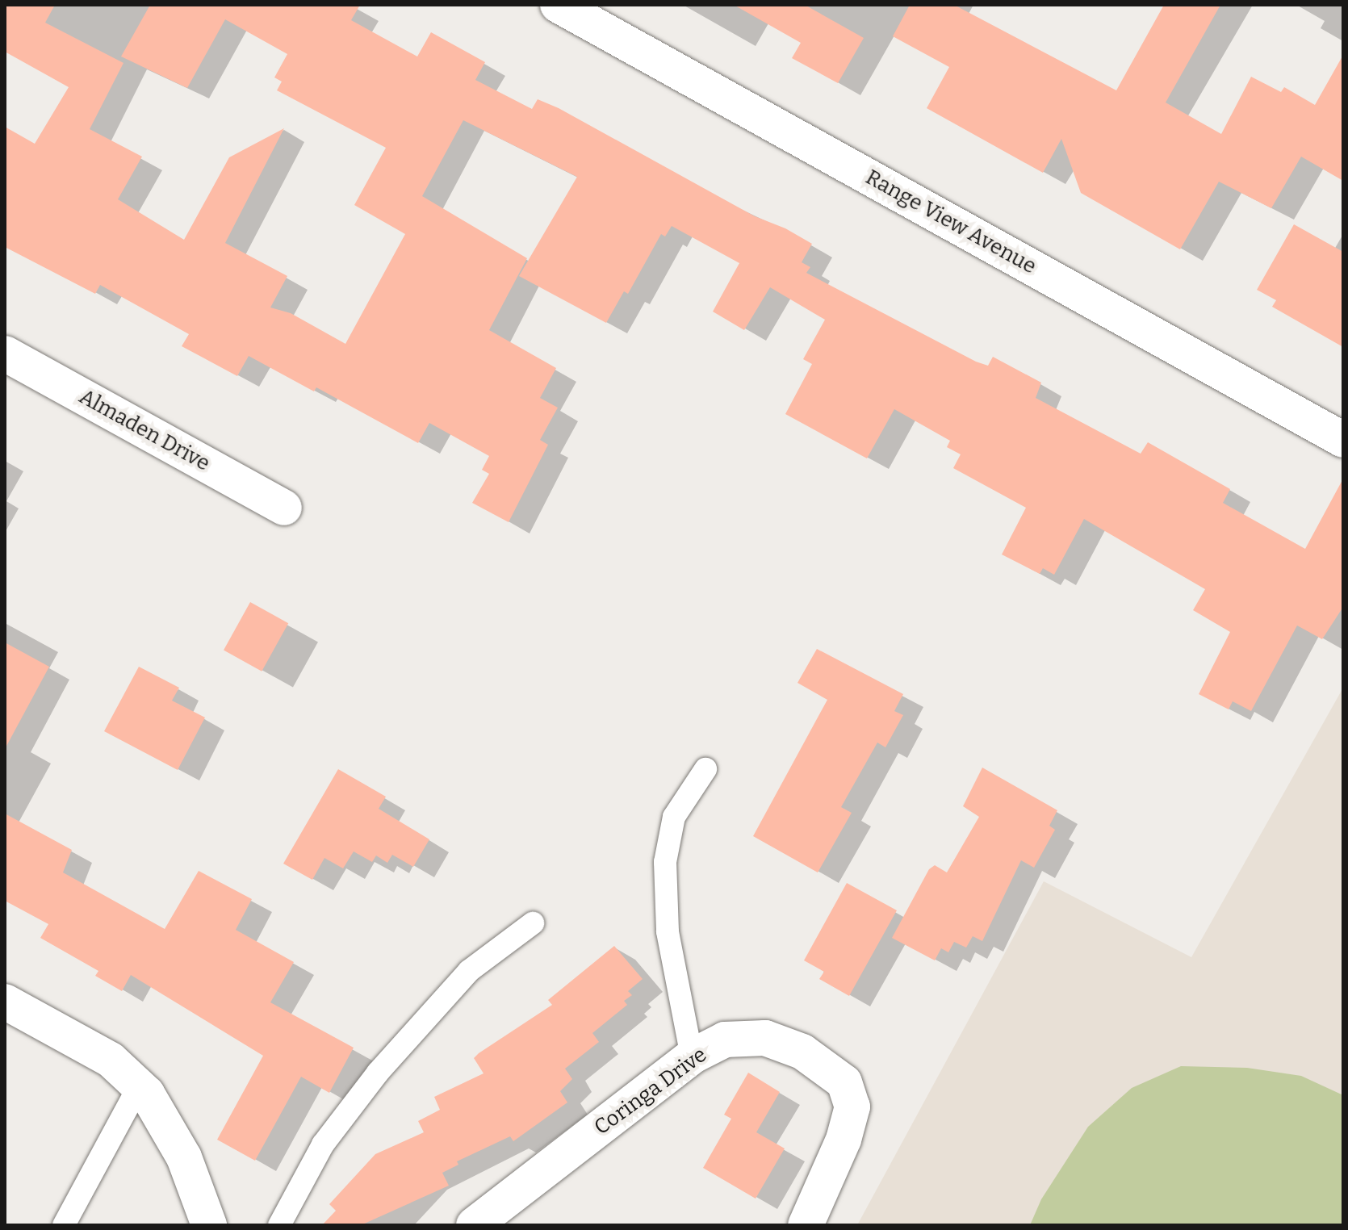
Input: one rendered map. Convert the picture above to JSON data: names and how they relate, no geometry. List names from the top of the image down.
{
  "streets": {
    "street": ["Range View Avenue", "Almaden Drive", "Coringa Drive"]
  }
}
